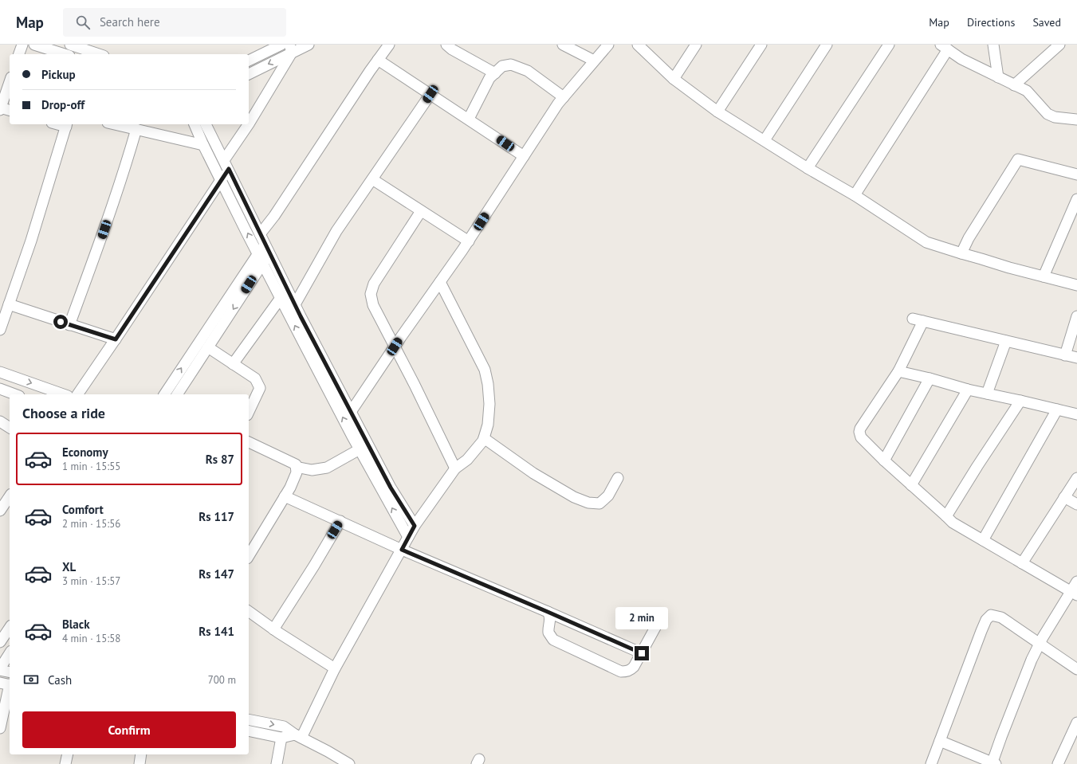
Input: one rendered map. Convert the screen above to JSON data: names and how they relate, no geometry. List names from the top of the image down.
{
  "page": {
    "header": "Map",
    "search": "Search here",
    "nav": ["Map", "Directions", "Saved"],
    "banner": ["Pickup", "Drop-off"],
    "heading": "Choose a ride",
    "list": [
      {
        "name": "Economy",
        "note": "1 min · 15:55",
        "value": "Rs 87"
      },
      {
        "name": "Comfort",
        "note": "2 min · 15:56",
        "value": "Rs 117"
      },
      {
        "name": "XL",
        "note": "3 min · 15:57",
        "value": "Rs 147"
      },
      {
        "name": "Black",
        "note": "4 min · 15:58",
        "value": "Rs 141"
      }
    ],
    "bubble": "2 min",
    "pay": ["Cash", "700 m"],
    "buttons": "Confirm"
  }
}
